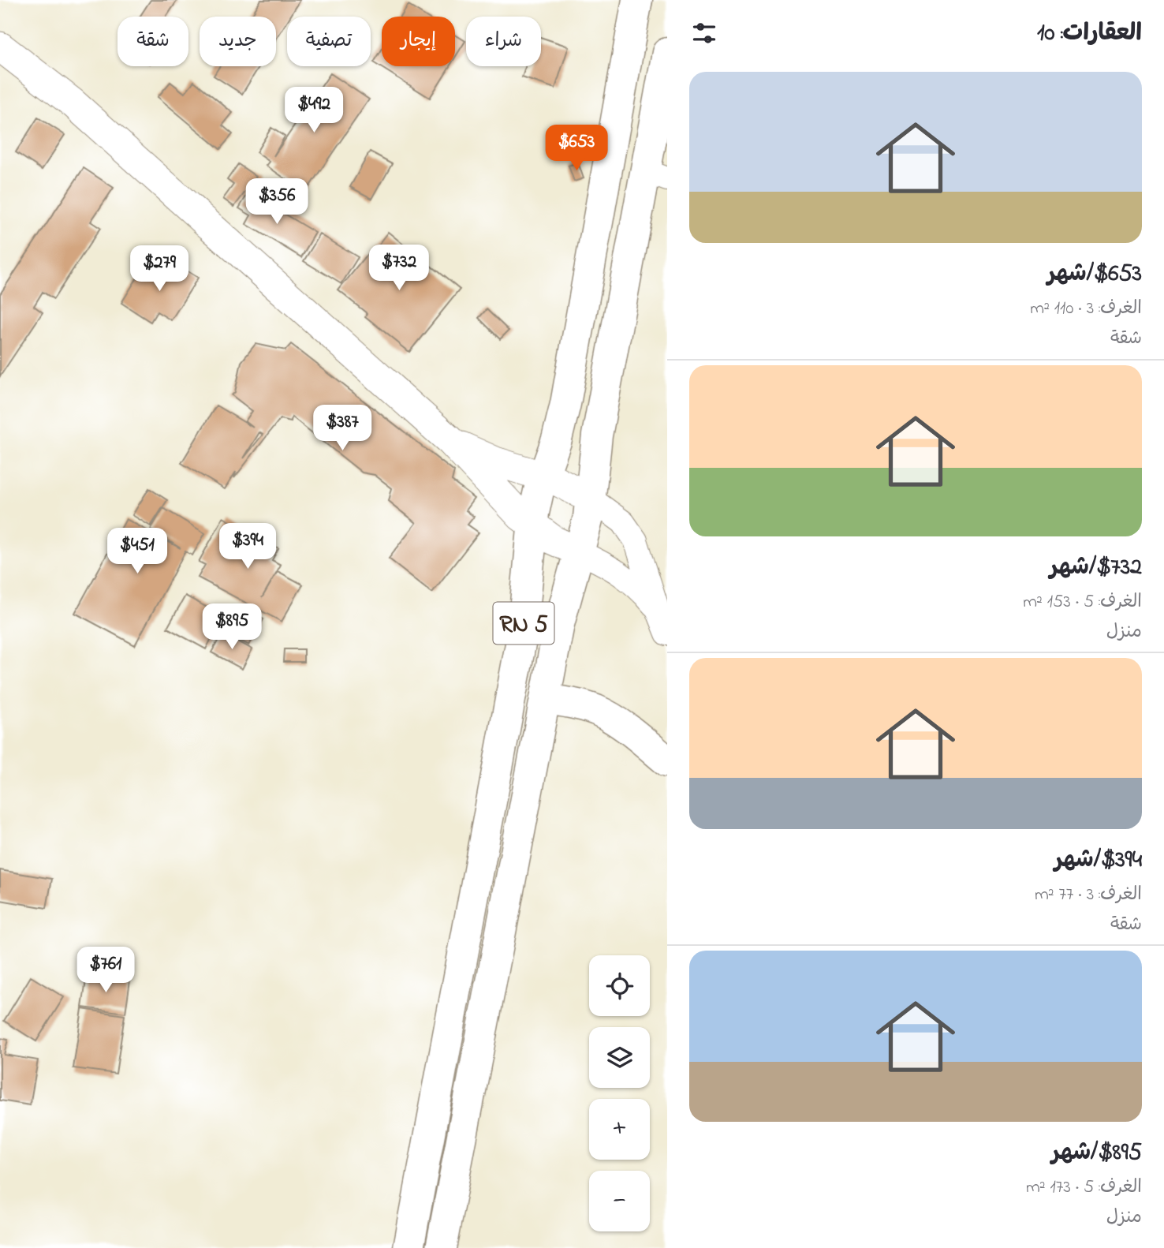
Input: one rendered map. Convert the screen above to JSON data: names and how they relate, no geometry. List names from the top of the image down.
{
  "streets": {
    "highway": ["RN 5"]
  },
  "page": {
    "heading": "العقارات: 10",
    "chip": [
      "شراء",
      "إيجار",
      "تصفية",
      "جديد",
      "شقة"
    ],
    "list": [
      {
        "name": "$653/شهر",
        "note": "الغرف: 3 · 110 m² · شقة"
      },
      {
        "name": "$732/شهر",
        "note": "الغرف: 5 · 153 m² · منزل"
      },
      {
        "name": "$394/شهر",
        "note": "الغرف: 3 · 77 m² · شقة"
      },
      {
        "name": "$895/شهر",
        "note": "الغرف: 5 · 173 m² · منزل"
      }
    ],
    "price": [
      "$492",
      "$653",
      "$356",
      "$732",
      "$279",
      "$387",
      "$394",
      "$451",
      "$895",
      "$761"
    ],
    "map_buttons": ["+", "−"]
  }
}
